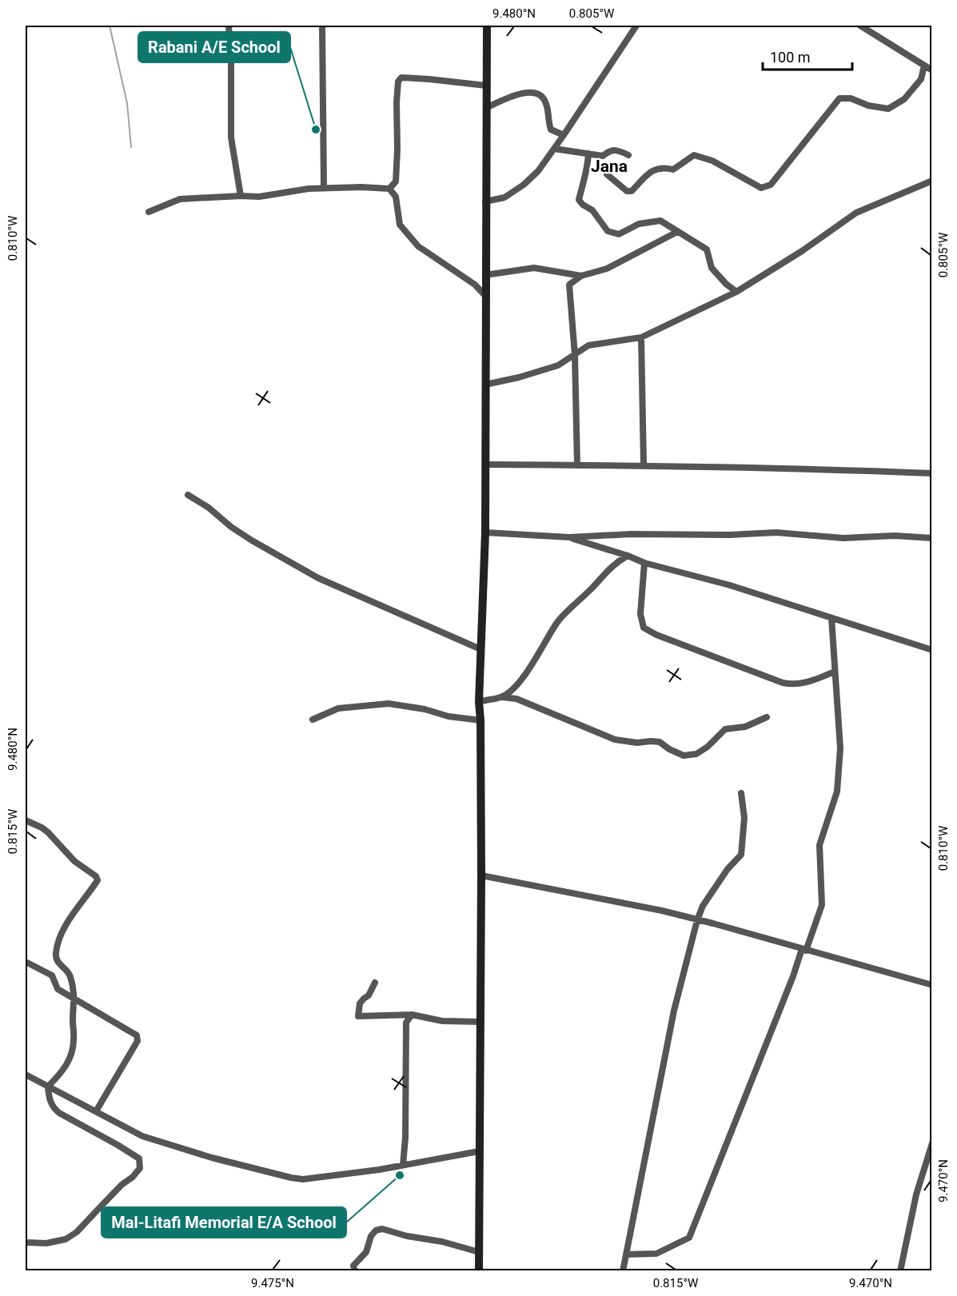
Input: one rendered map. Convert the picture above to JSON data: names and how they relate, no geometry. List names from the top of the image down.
{
  "districts": ["Jana"],
  "places": ["Rabani A/E School", "Mal-Litafi Memorial E/A School"],
  "scale_bar": "100 m",
  "coordinates": [
    "9.480°N",
    "0.805°W",
    "0.810°W",
    "0.815°W",
    "9.470°N",
    "9.475°N"
  ]
}
